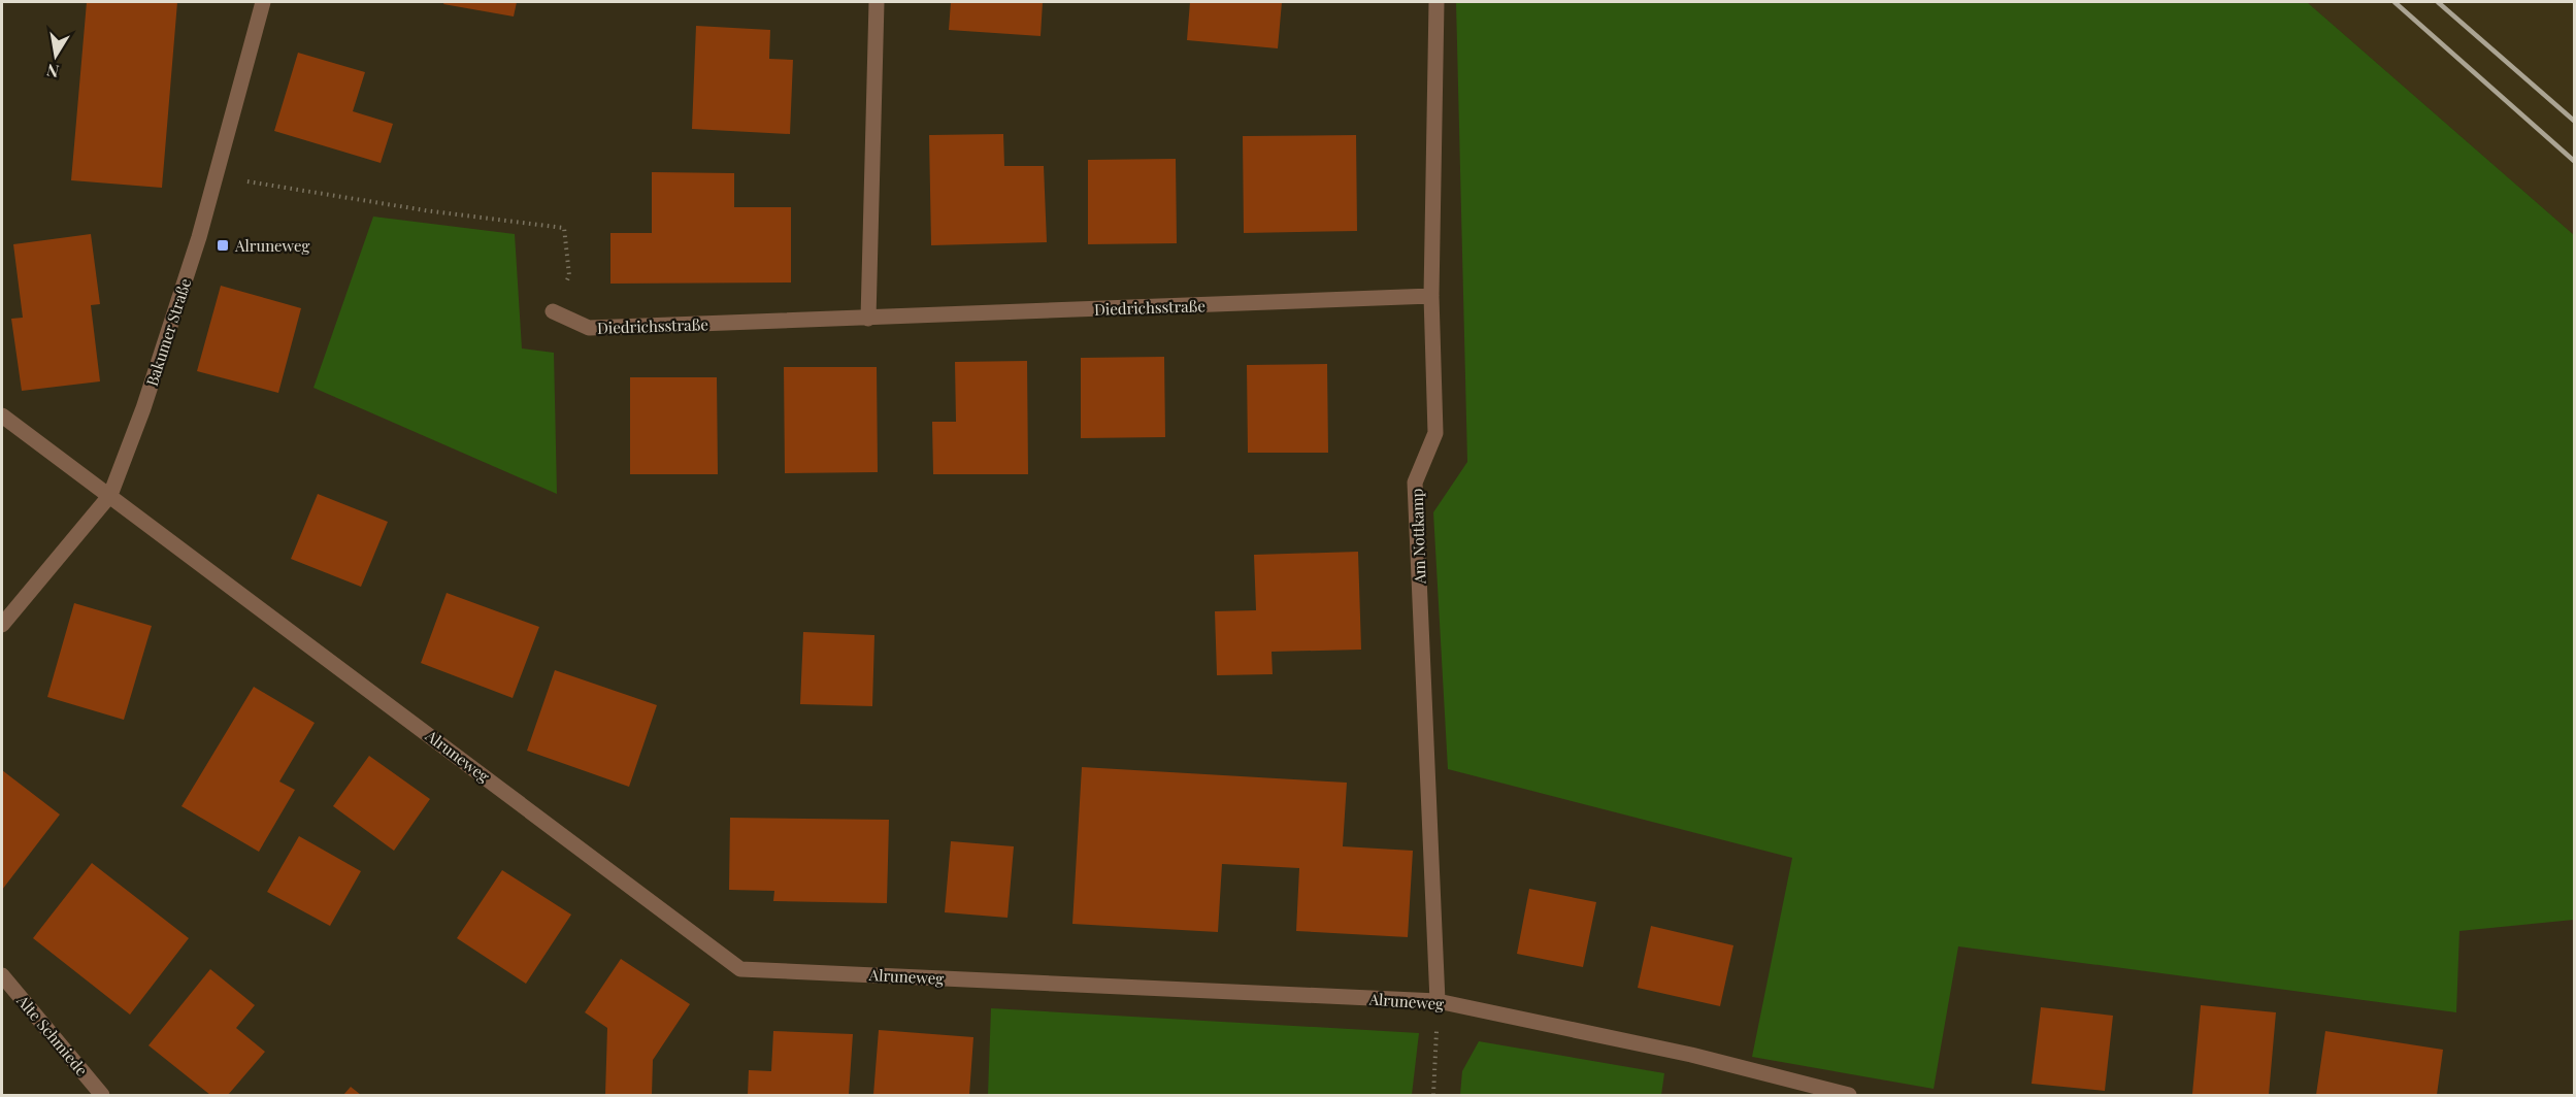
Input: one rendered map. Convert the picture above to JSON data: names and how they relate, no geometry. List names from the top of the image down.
{
  "streets": {
    "street": [
      "Diedrichsstraße",
      "Bakumer Straße",
      "Am Nottkamp",
      "Alruneweg",
      "Alte Schmiede"
    ]
  },
  "crossings": [
    ["Diedrichsstraße", "Am Nottkamp"],
    ["Bakumer Straße", "Alruneweg"],
    ["Am Nottkamp", "Alruneweg"]
  ],
  "places": {
    "transit": ["Alruneweg"]
  },
  "north": "bottom"
}
